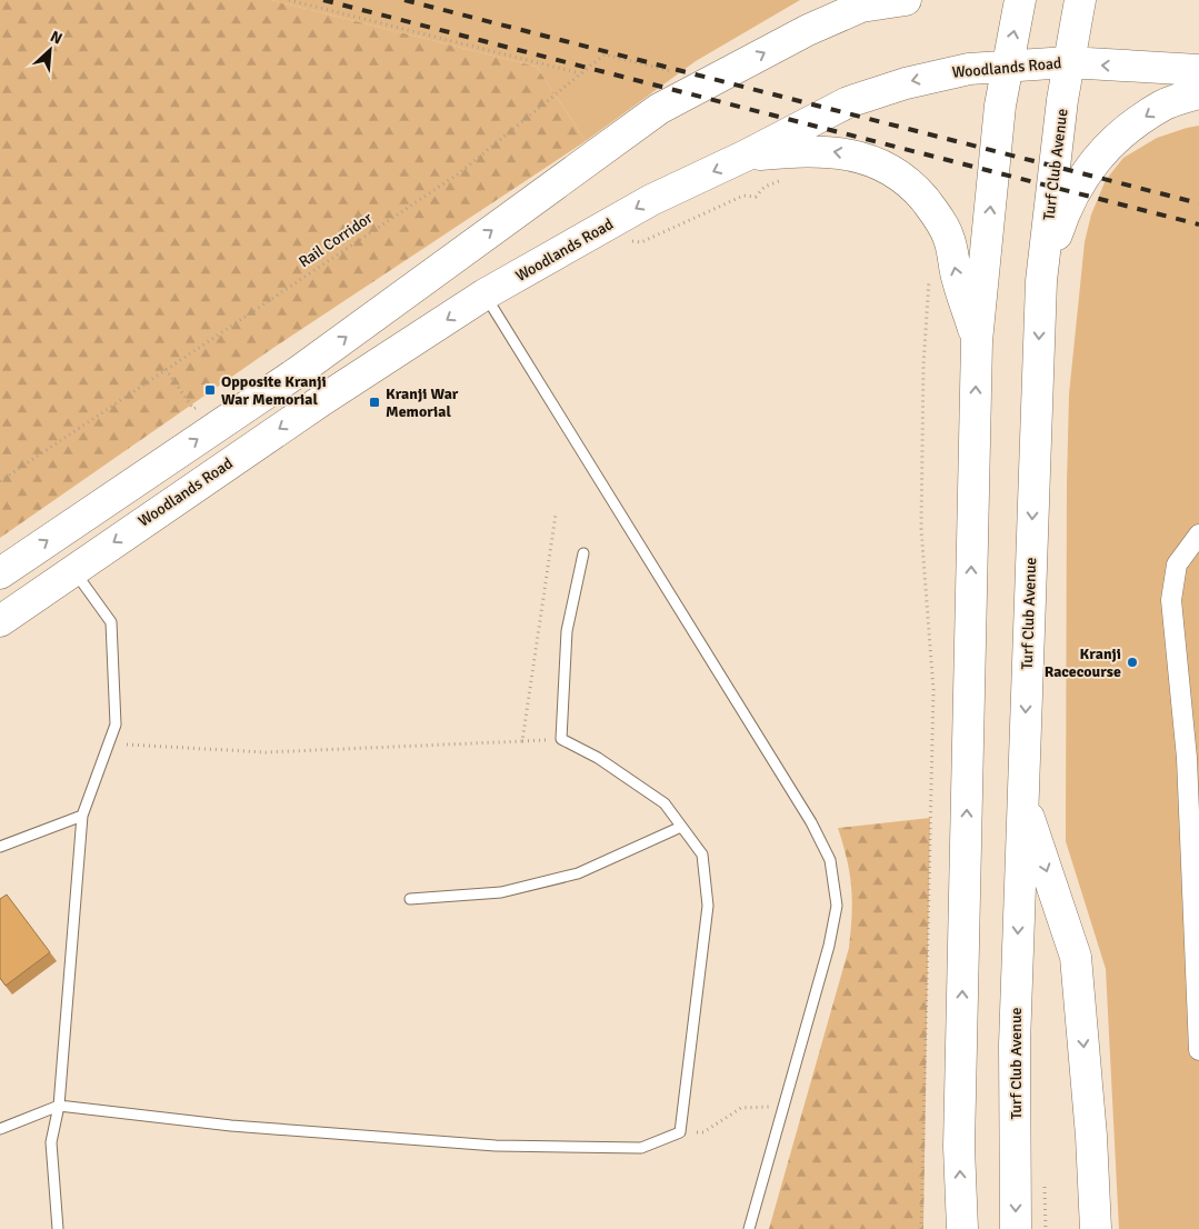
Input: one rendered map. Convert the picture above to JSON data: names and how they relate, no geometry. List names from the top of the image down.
{
  "streets": {
    "main road": ["Woodlands Road", "Turf Club Avenue"],
    "path": ["Rail Corridor"]
  },
  "crossings": [
    ["Woodlands Road", "Turf Club Avenue"]
  ],
  "places": {
    "transit": ["Opposite Kranji War Memorial", "Kranji War Memorial"],
    "other": ["Kranji Racecourse"]
  },
  "north": "top right"
}
